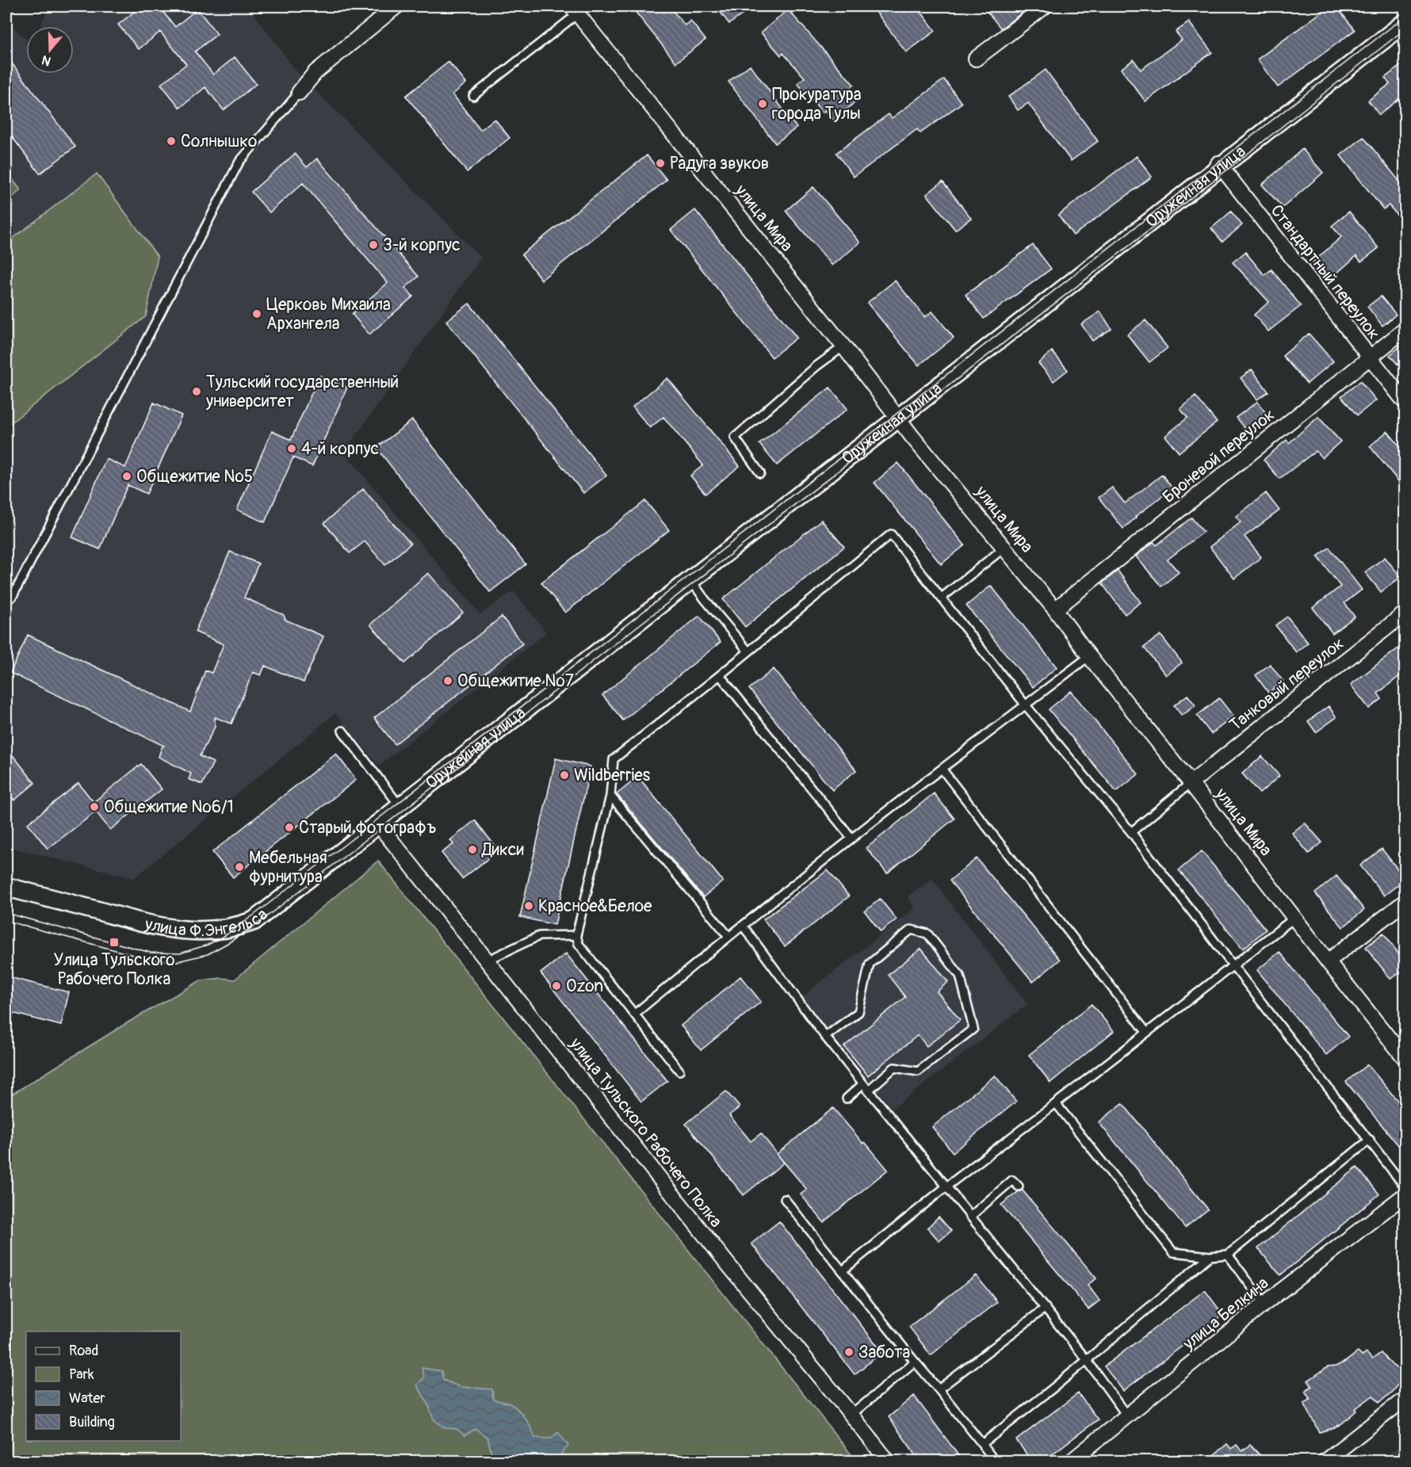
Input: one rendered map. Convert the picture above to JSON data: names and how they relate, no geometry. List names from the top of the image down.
{
  "streets": {
    "street": [
      "Оружейная улица",
      "улица Мира",
      "Стандартный переулок",
      "Броневой переулок",
      "Танковый переулок",
      "улица Ф.Энгельса",
      "улица Тульского Рабочего Полка",
      "улица Белкина"
    ]
  },
  "crossings": [
    ["Оружейная улица", "улица Мира"],
    ["Оружейная улица", "Стандартный переулок"],
    ["Оружейная улица", "улица Ф.Энгельса"],
    ["Оружейная улица", "улица Тульского Рабочего Полка"],
    ["улица Мира", "Броневой переулок"],
    ["улица Мира", "Танковый переулок"],
    ["Стандартный переулок", "Броневой переулок"],
    ["улица Ф.Энгельса", "улица Тульского Рабочего Полка"]
  ],
  "places": {
    "other": [
      "Прокуратура города Тулы",
      "Солнышко",
      "Радуга звуков",
      "3-й корпус",
      "Церковь Михаила Архангела",
      "Тульский государственный университет",
      "4-й корпус",
      "Общежитие №5",
      "Общежитие №7",
      "Wildberries",
      "Общежитие №6/1",
      "Старый фотографъ",
      "Дикси",
      "Мебельная фурнитура",
      "Красное&Белое",
      "Ozon",
      "Забота"
    ],
    "transit": ["Улица Тульского Рабочего Полка"]
  },
  "legend": [
    "Road",
    "Park",
    "Water",
    "Building"
  ],
  "north": "bottom"
}
